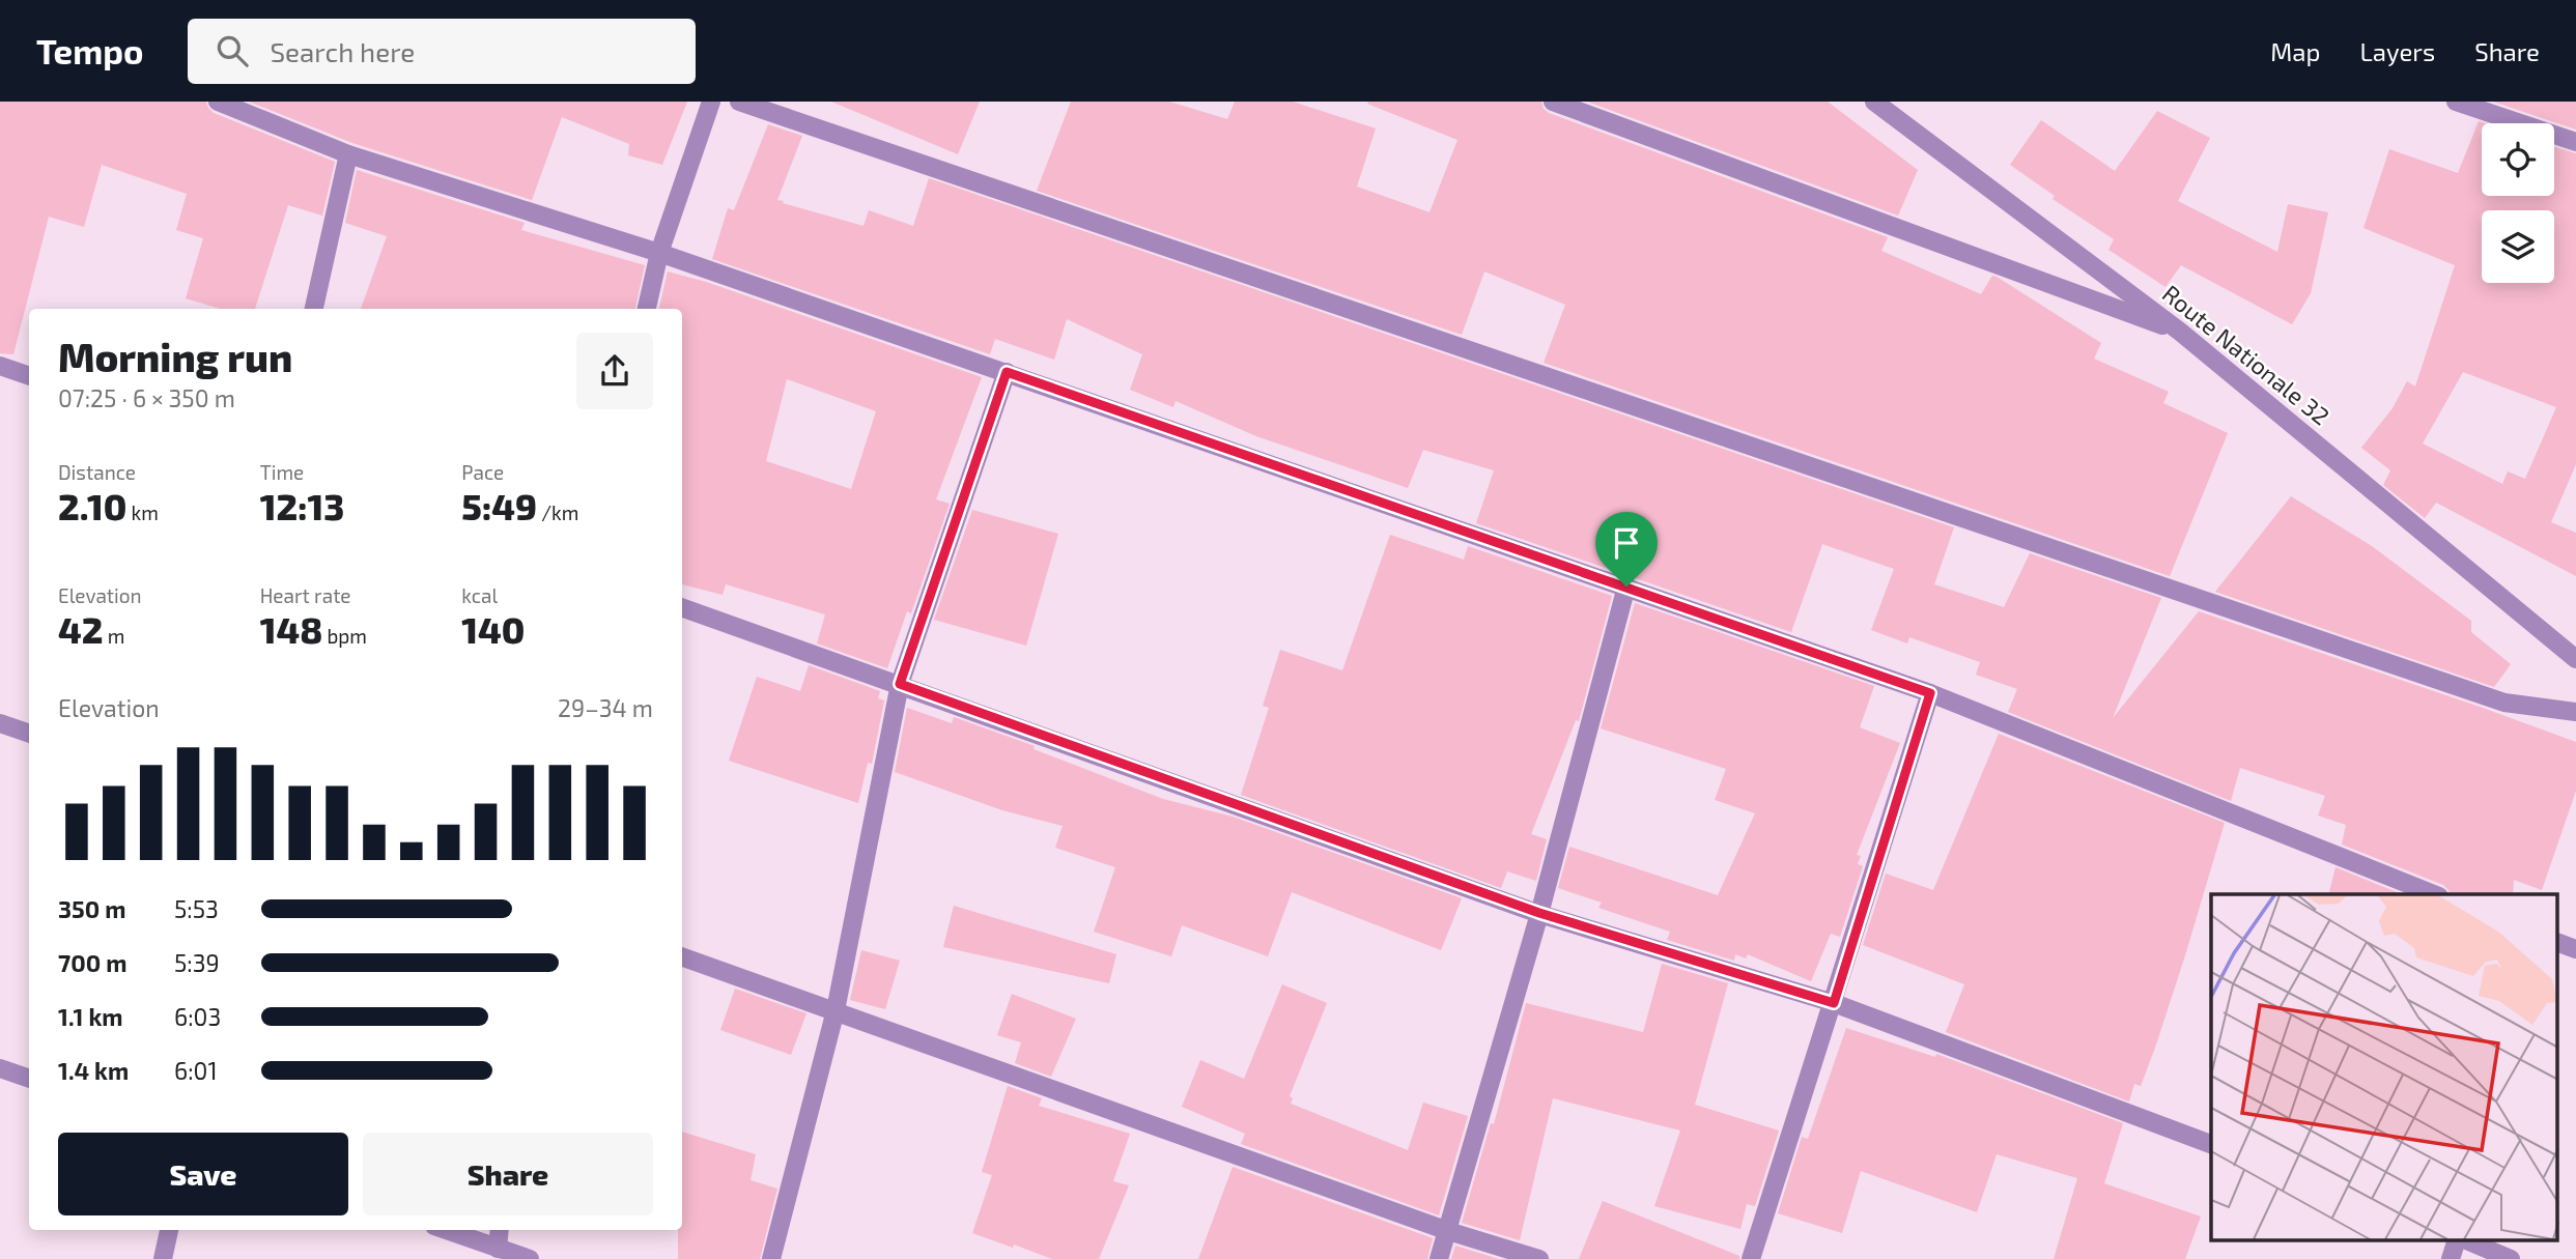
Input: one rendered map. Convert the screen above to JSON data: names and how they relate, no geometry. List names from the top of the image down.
{
  "streets": {
    "street": ["Route Nationale 32"]
  },
  "page": {
    "header": "Tempo",
    "search": "Search here",
    "nav": ["Map", "Layers", "Share"],
    "heading": ["Morning run", "07:25 · 6 × 350 m"],
    "stats": [
      ["Distance", "2.10 km"],
      ["Time", "12:13"],
      ["Pace", "5:49 /km"],
      ["Elevation", "42 m"],
      ["Heart rate", "148 bpm"],
      ["kcal", "140"]
    ],
    "chart": ["Elevation", "29–34 m"],
    "list": [
      {
        "name": "350 m",
        "note": "5:53"
      },
      {
        "name": "700 m",
        "note": "5:39"
      },
      {
        "name": "1.1 km",
        "note": "6:03"
      },
      {
        "name": "1.4 km",
        "note": "6:01"
      }
    ],
    "buttons": ["Save", "Share"]
  }
}
